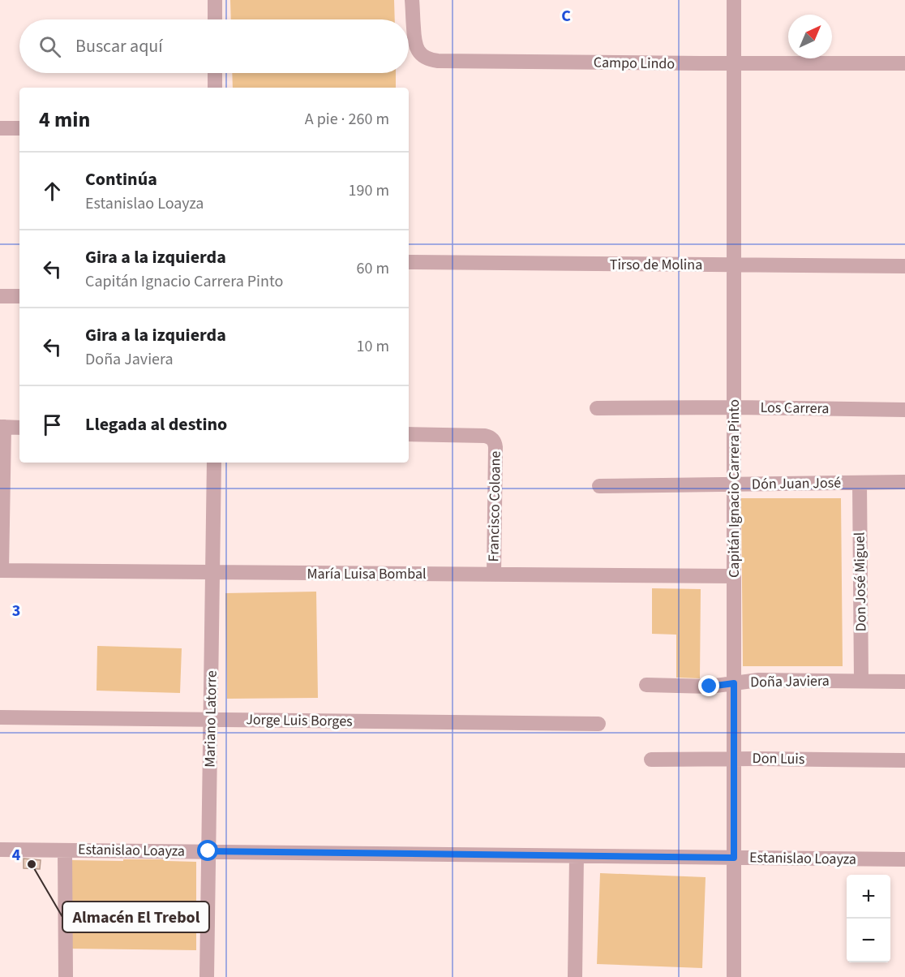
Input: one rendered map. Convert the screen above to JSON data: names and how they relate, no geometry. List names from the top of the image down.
{
  "streets": {
    "street": [
      "Campo Lindo",
      "Tirso de Molina",
      "Los Carrera",
      "Dón Juan José",
      "Capitán Ignacio Carrera Pinto",
      "Francisco Coloane",
      "María Luisa Bombal",
      "Don José Miguel",
      "Doña Javiera",
      "Mariano Latorre",
      "Jorge Luis Borges",
      "Don Luis",
      "Estanislao Loayza"
    ]
  },
  "crossings": [
    ["Campo Lindo", "Capitán Ignacio Carrera Pinto"],
    ["Tirso de Molina", "Capitán Ignacio Carrera Pinto"],
    ["Los Carrera", "Capitán Ignacio Carrera Pinto"],
    ["Dón Juan José", "Capitán Ignacio Carrera Pinto"],
    ["Dón Juan José", "Don José Miguel"],
    ["Capitán Ignacio Carrera Pinto", "María Luisa Bombal"],
    ["Capitán Ignacio Carrera Pinto", "Doña Javiera"],
    ["Capitán Ignacio Carrera Pinto", "Don Luis"],
    ["Capitán Ignacio Carrera Pinto", "Estanislao Loayza"],
    ["Francisco Coloane", "María Luisa Bombal"],
    ["María Luisa Bombal", "Mariano Latorre"],
    ["Don José Miguel", "Doña Javiera"],
    ["Mariano Latorre", "Jorge Luis Borges"],
    ["Mariano Latorre", "Estanislao Loayza"]
  ],
  "places": ["Almacén El Trebol"],
  "north": "top right",
  "page": {
    "search": "Buscar aquí",
    "heading": ["4 min", "A pie · 260 m"],
    "list": [
      ["Continúa", "Estanislao Loayza", "190 m"],
      ["Gira a la izquierda", "Capitán Ignacio Carrera Pinto", "60 m"],
      ["Gira a la izquierda", "Doña Javiera", "10 m"],
      "Llegada al destino"
    ],
    "map_buttons": ["+", "−"]
  },
  "grid": {
    "columns": ["C"],
    "rows": ["3", "4"]
  }
}
